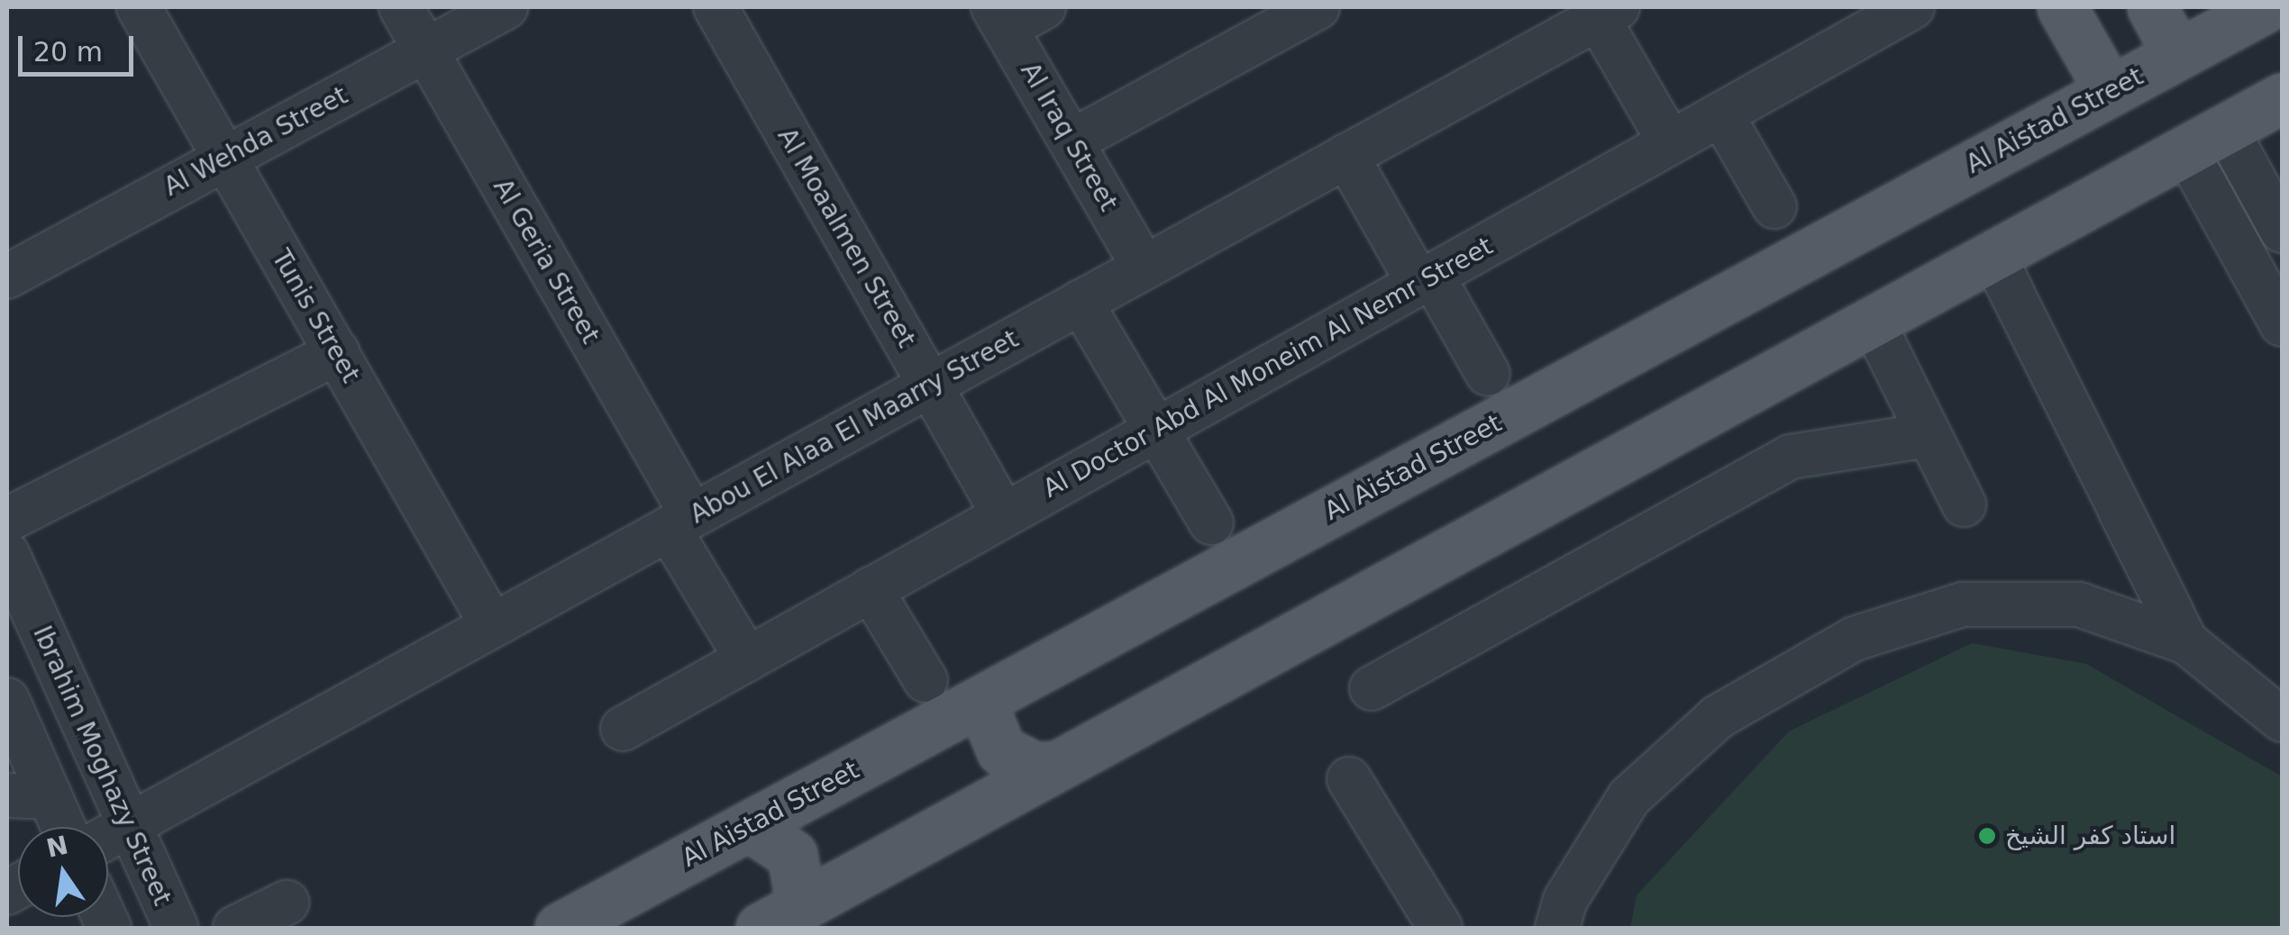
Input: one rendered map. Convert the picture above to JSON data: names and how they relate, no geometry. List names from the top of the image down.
{
  "streets": {
    "main road": ["Al Aistad Street"],
    "street": [
      "Al Iraq Street",
      "Al Wehda Street",
      "Al Moaalmen Street",
      "Al Geria Street",
      "Tunis Street",
      "Al Doctor Abd Al Moneim Al Nemr Street",
      "Abou El Alaa El Maarry Street",
      "Ibrahim Moghazy Street"
    ]
  },
  "crossings": [
    ["Al Iraq Street", "Abou El Alaa El Maarry Street"],
    ["Al Wehda Street", "Al Geria Street"],
    ["Al Wehda Street", "Tunis Street"],
    ["Al Moaalmen Street", "Al Doctor Abd Al Moneim Al Nemr Street"],
    ["Al Moaalmen Street", "Abou El Alaa El Maarry Street"],
    ["Al Geria Street", "Al Doctor Abd Al Moneim Al Nemr Street"],
    ["Al Geria Street", "Abou El Alaa El Maarry Street"],
    ["Tunis Street", "Abou El Alaa El Maarry Street"],
    ["Abou El Alaa El Maarry Street", "Ibrahim Moghazy Street"]
  ],
  "places": ["استاد كفر الشيخ"],
  "scale_bar": "20 m",
  "north": "top"
}
